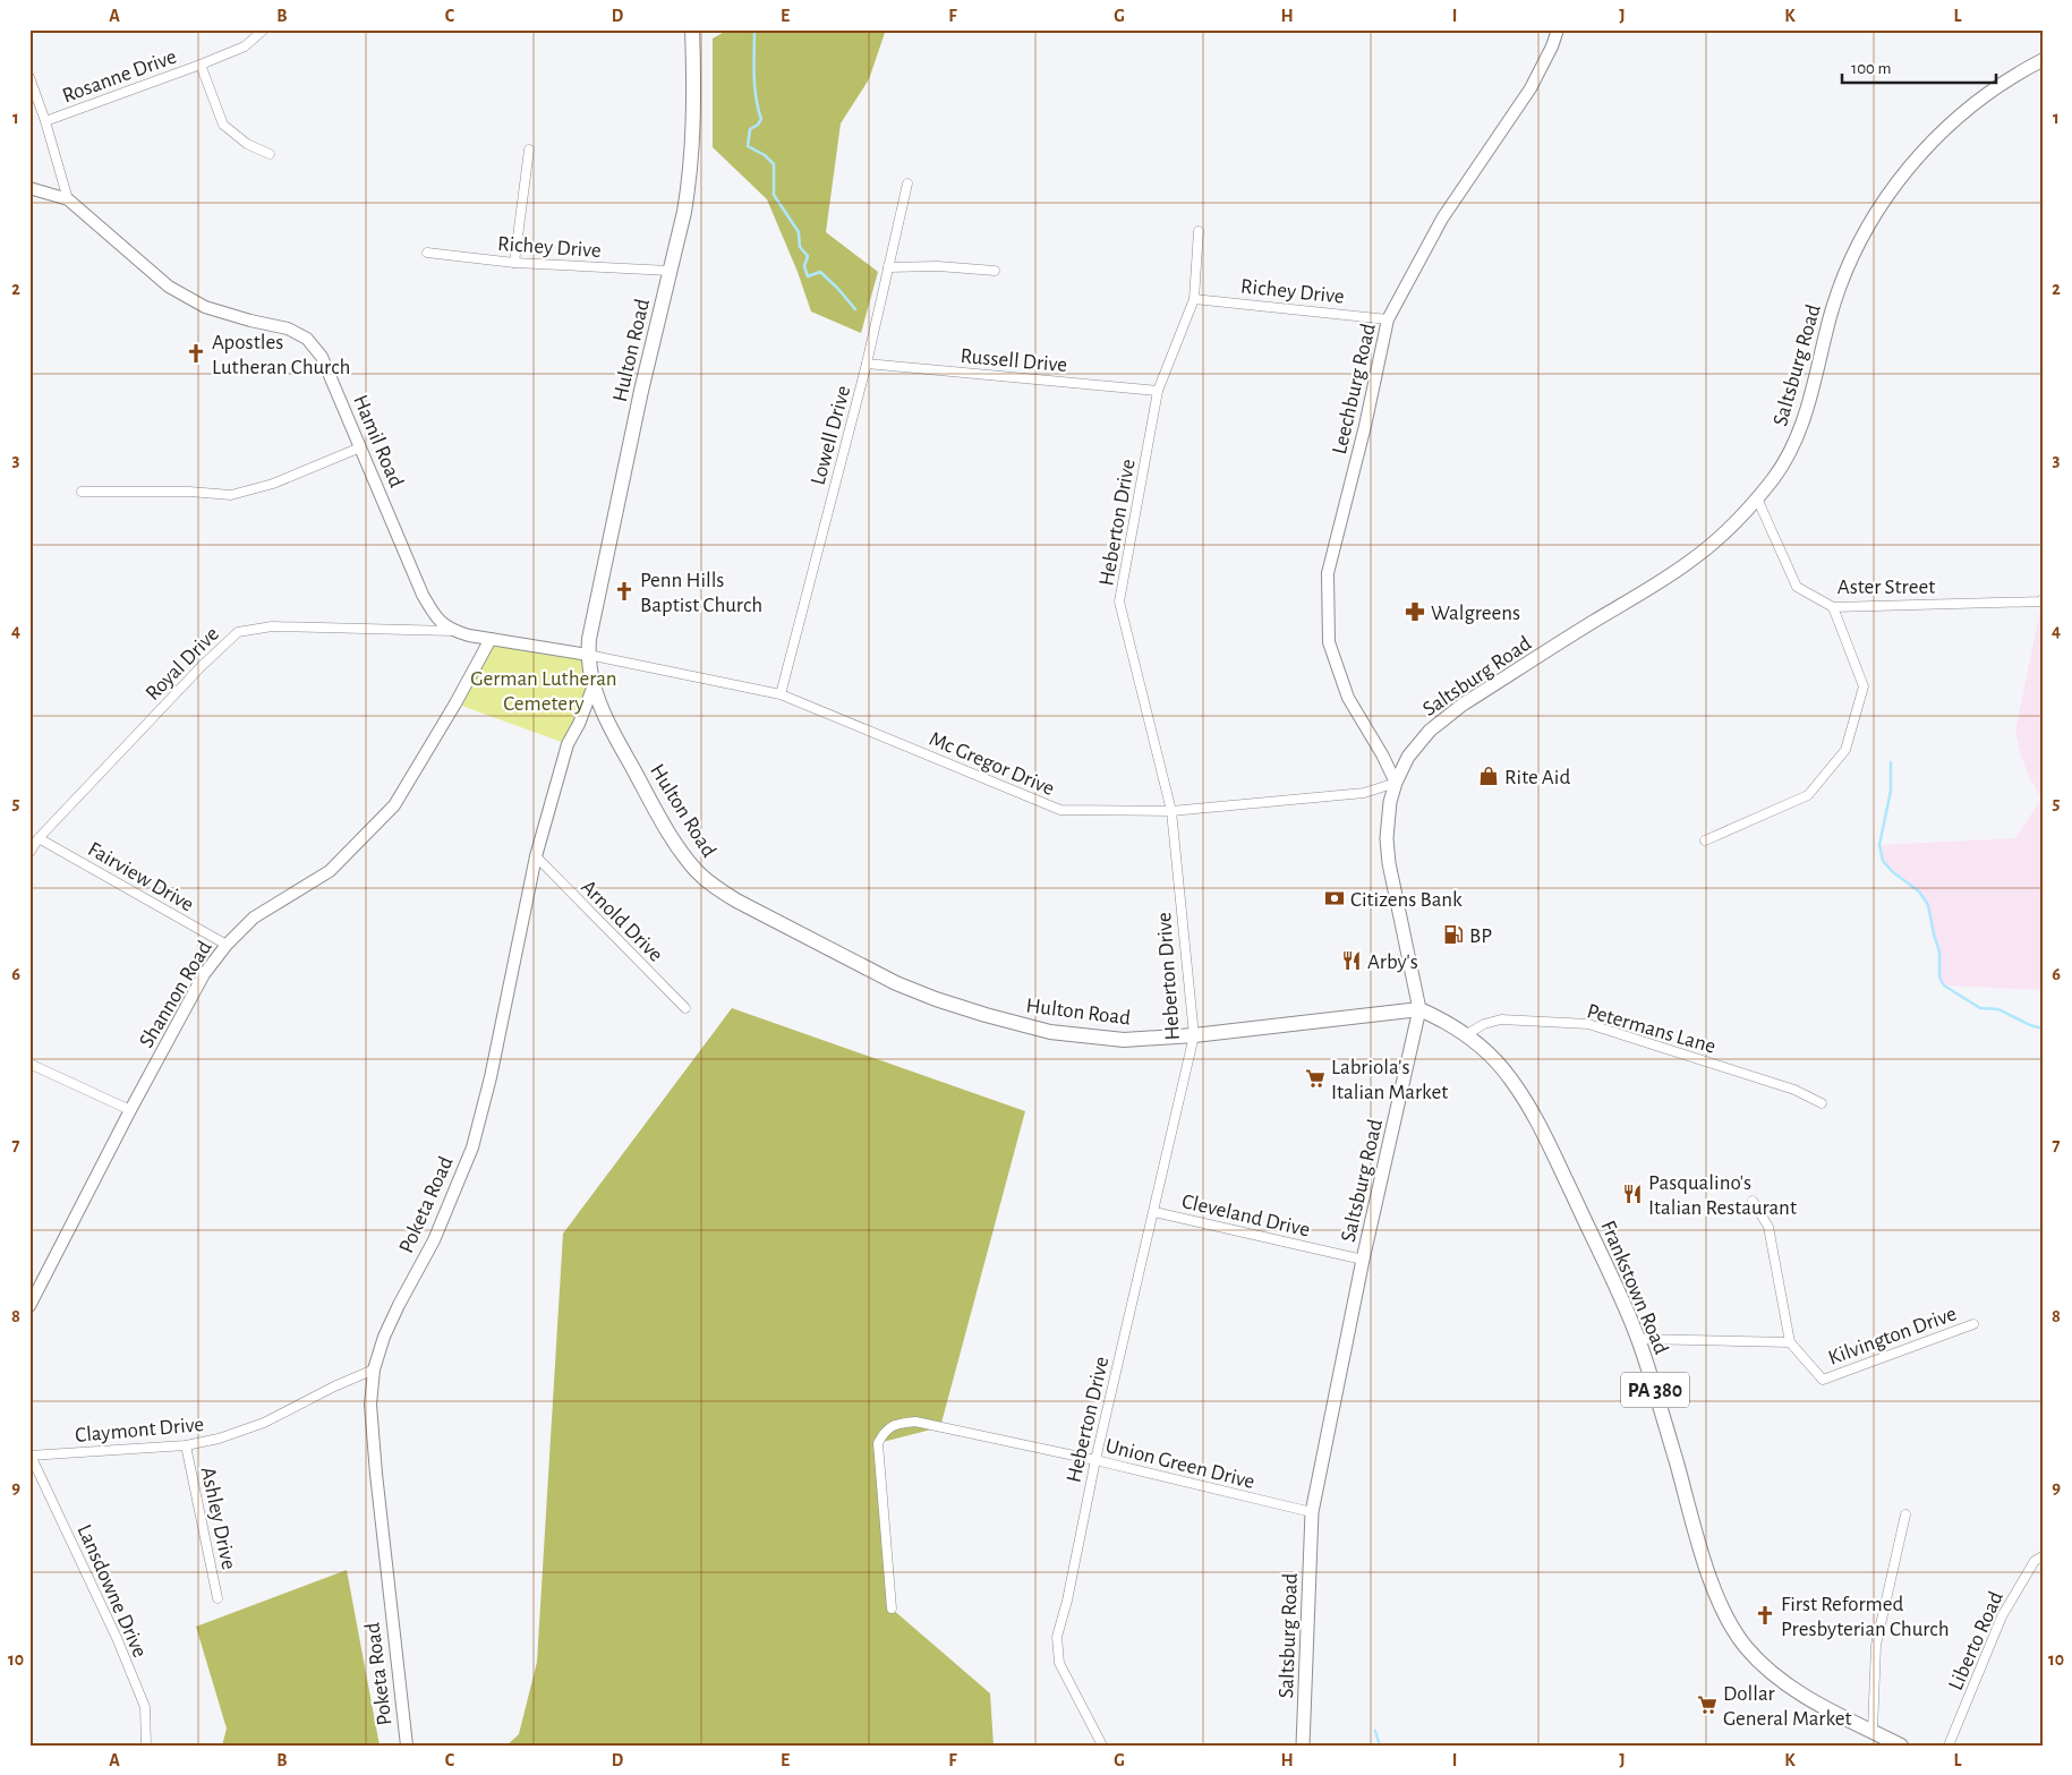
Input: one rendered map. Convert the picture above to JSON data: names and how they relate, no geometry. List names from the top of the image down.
{
  "streets": {
    "main road": [
      "Hulton Road",
      "Saltsburg Road",
      "Frankstown Road",
      "PA 380"
    ],
    "street": [
      "Rosanne Drive",
      "Richey Drive",
      "Russell Drive",
      "Leechburg Road",
      "Lowell Drive",
      "Hamil Road",
      "Heberton Drive",
      "Aster Street",
      "Royal Drive",
      "Mc Gregor Drive",
      "Fairview Drive",
      "Arnold Drive",
      "Shannon Road",
      "Petermans Lane",
      "Poketa Road",
      "Cleveland Drive",
      "Kilvington Drive",
      "Claymont Drive",
      "Union Green Drive",
      "Ashley Drive",
      "Lansdowne Drive",
      "Liberto Road"
    ]
  },
  "crossings": [
    ["Richey Drive", "Hulton Road"],
    ["Richey Drive", "Leechburg Road"],
    ["Richey Drive", "Heberton Drive"],
    ["Hulton Road", "Saltsburg Road"],
    ["Hulton Road", "Heberton Drive"],
    ["Hulton Road", "Mc Gregor Drive"],
    ["Hulton Road", "Poketa Road"],
    ["Hulton Road", "Frankstown Road"],
    ["Russell Drive", "Lowell Drive"],
    ["Russell Drive", "Heberton Drive"],
    ["Saltsburg Road", "Leechburg Road"],
    ["Saltsburg Road", "Aster Street"],
    ["Saltsburg Road", "Mc Gregor Drive"],
    ["Saltsburg Road", "Cleveland Drive"],
    ["Saltsburg Road", "Frankstown Road"],
    ["Saltsburg Road", "Union Green Drive"],
    ["Leechburg Road", "Mc Gregor Drive"],
    ["Lowell Drive", "Mc Gregor Drive"],
    ["Hamil Road", "Royal Drive"],
    ["Heberton Drive", "Mc Gregor Drive"],
    ["Heberton Drive", "Cleveland Drive"],
    ["Heberton Drive", "Union Green Drive"],
    ["Royal Drive", "Fairview Drive"],
    ["Fairview Drive", "Shannon Road"],
    ["Arnold Drive", "Poketa Road"],
    ["Petermans Lane", "Frankstown Road"],
    ["Poketa Road", "Claymont Drive"],
    ["Claymont Drive", "Ashley Drive"],
    ["Claymont Drive", "Lansdowne Drive"]
  ],
  "parks": ["German Lutheran Cemetery"],
  "places": {
    "church": ["Apostles Lutheran Church", "Penn Hills Baptist Church", "First Reformed Presbyterian Church"],
    "pharmacy": ["Walgreens"],
    "shop": ["Rite Aid"],
    "bank": ["Citizens Bank"],
    "fuel station": ["BP"],
    "restaurant": ["Arby's", "Pasqualino's Italian Restaurant"],
    "supermarket": ["Labriola's Italian Market", "Dollar General Market"]
  },
  "scale_bar": "100 m",
  "grid": {
    "columns": [
      "A",
      "B",
      "C",
      "D",
      "E",
      "F",
      "G",
      "H",
      "I",
      "J",
      "K",
      "L"
    ],
    "rows": [
      "1",
      "2",
      "3",
      "4",
      "5",
      "6",
      "7",
      "8",
      "9",
      "10"
    ]
  }
}
